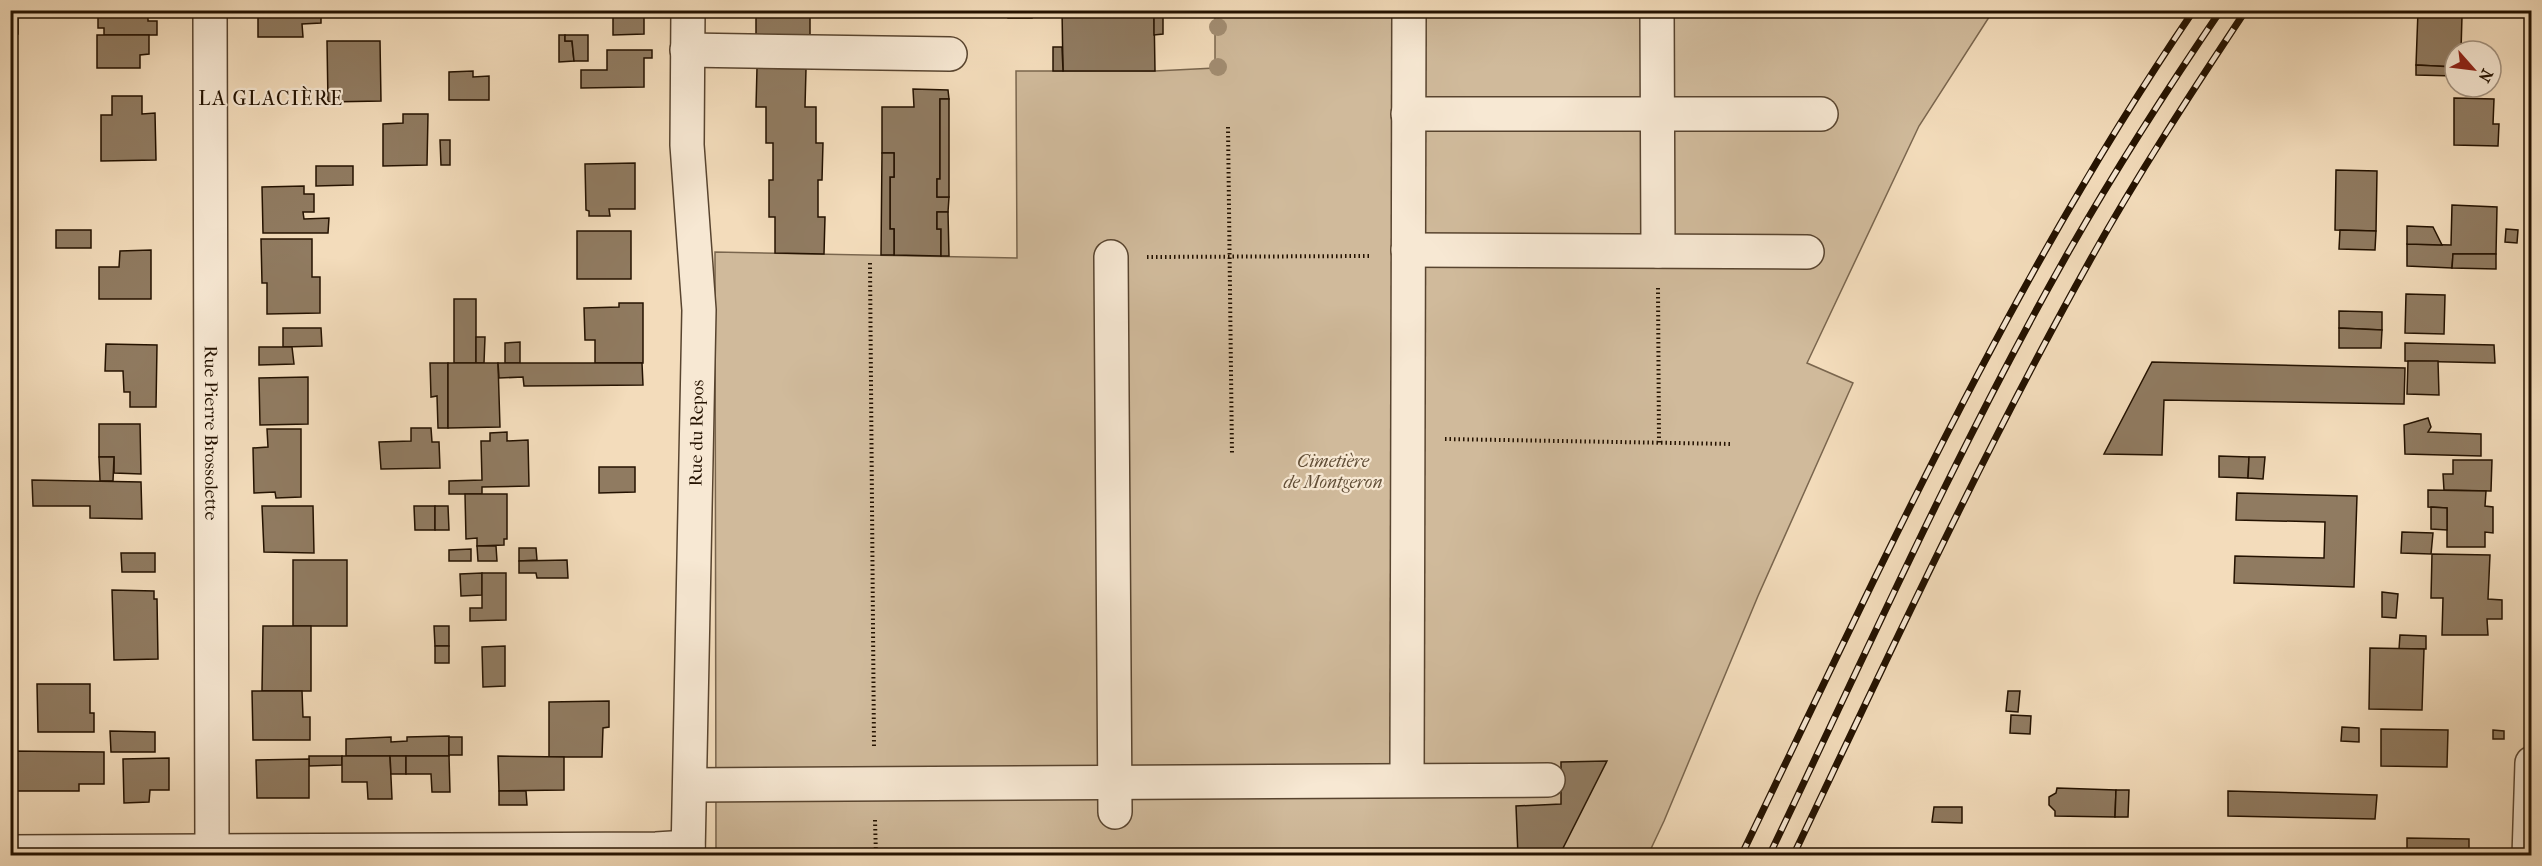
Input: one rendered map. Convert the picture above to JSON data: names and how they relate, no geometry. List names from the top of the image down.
{
  "streets": {
    "street": ["Rue Pierre Brossolette", "Rue du Repos"]
  },
  "districts": ["LA GLACIÈRE"],
  "parks": ["Cimetière de Montgeron"],
  "north": "bottom right"
}
